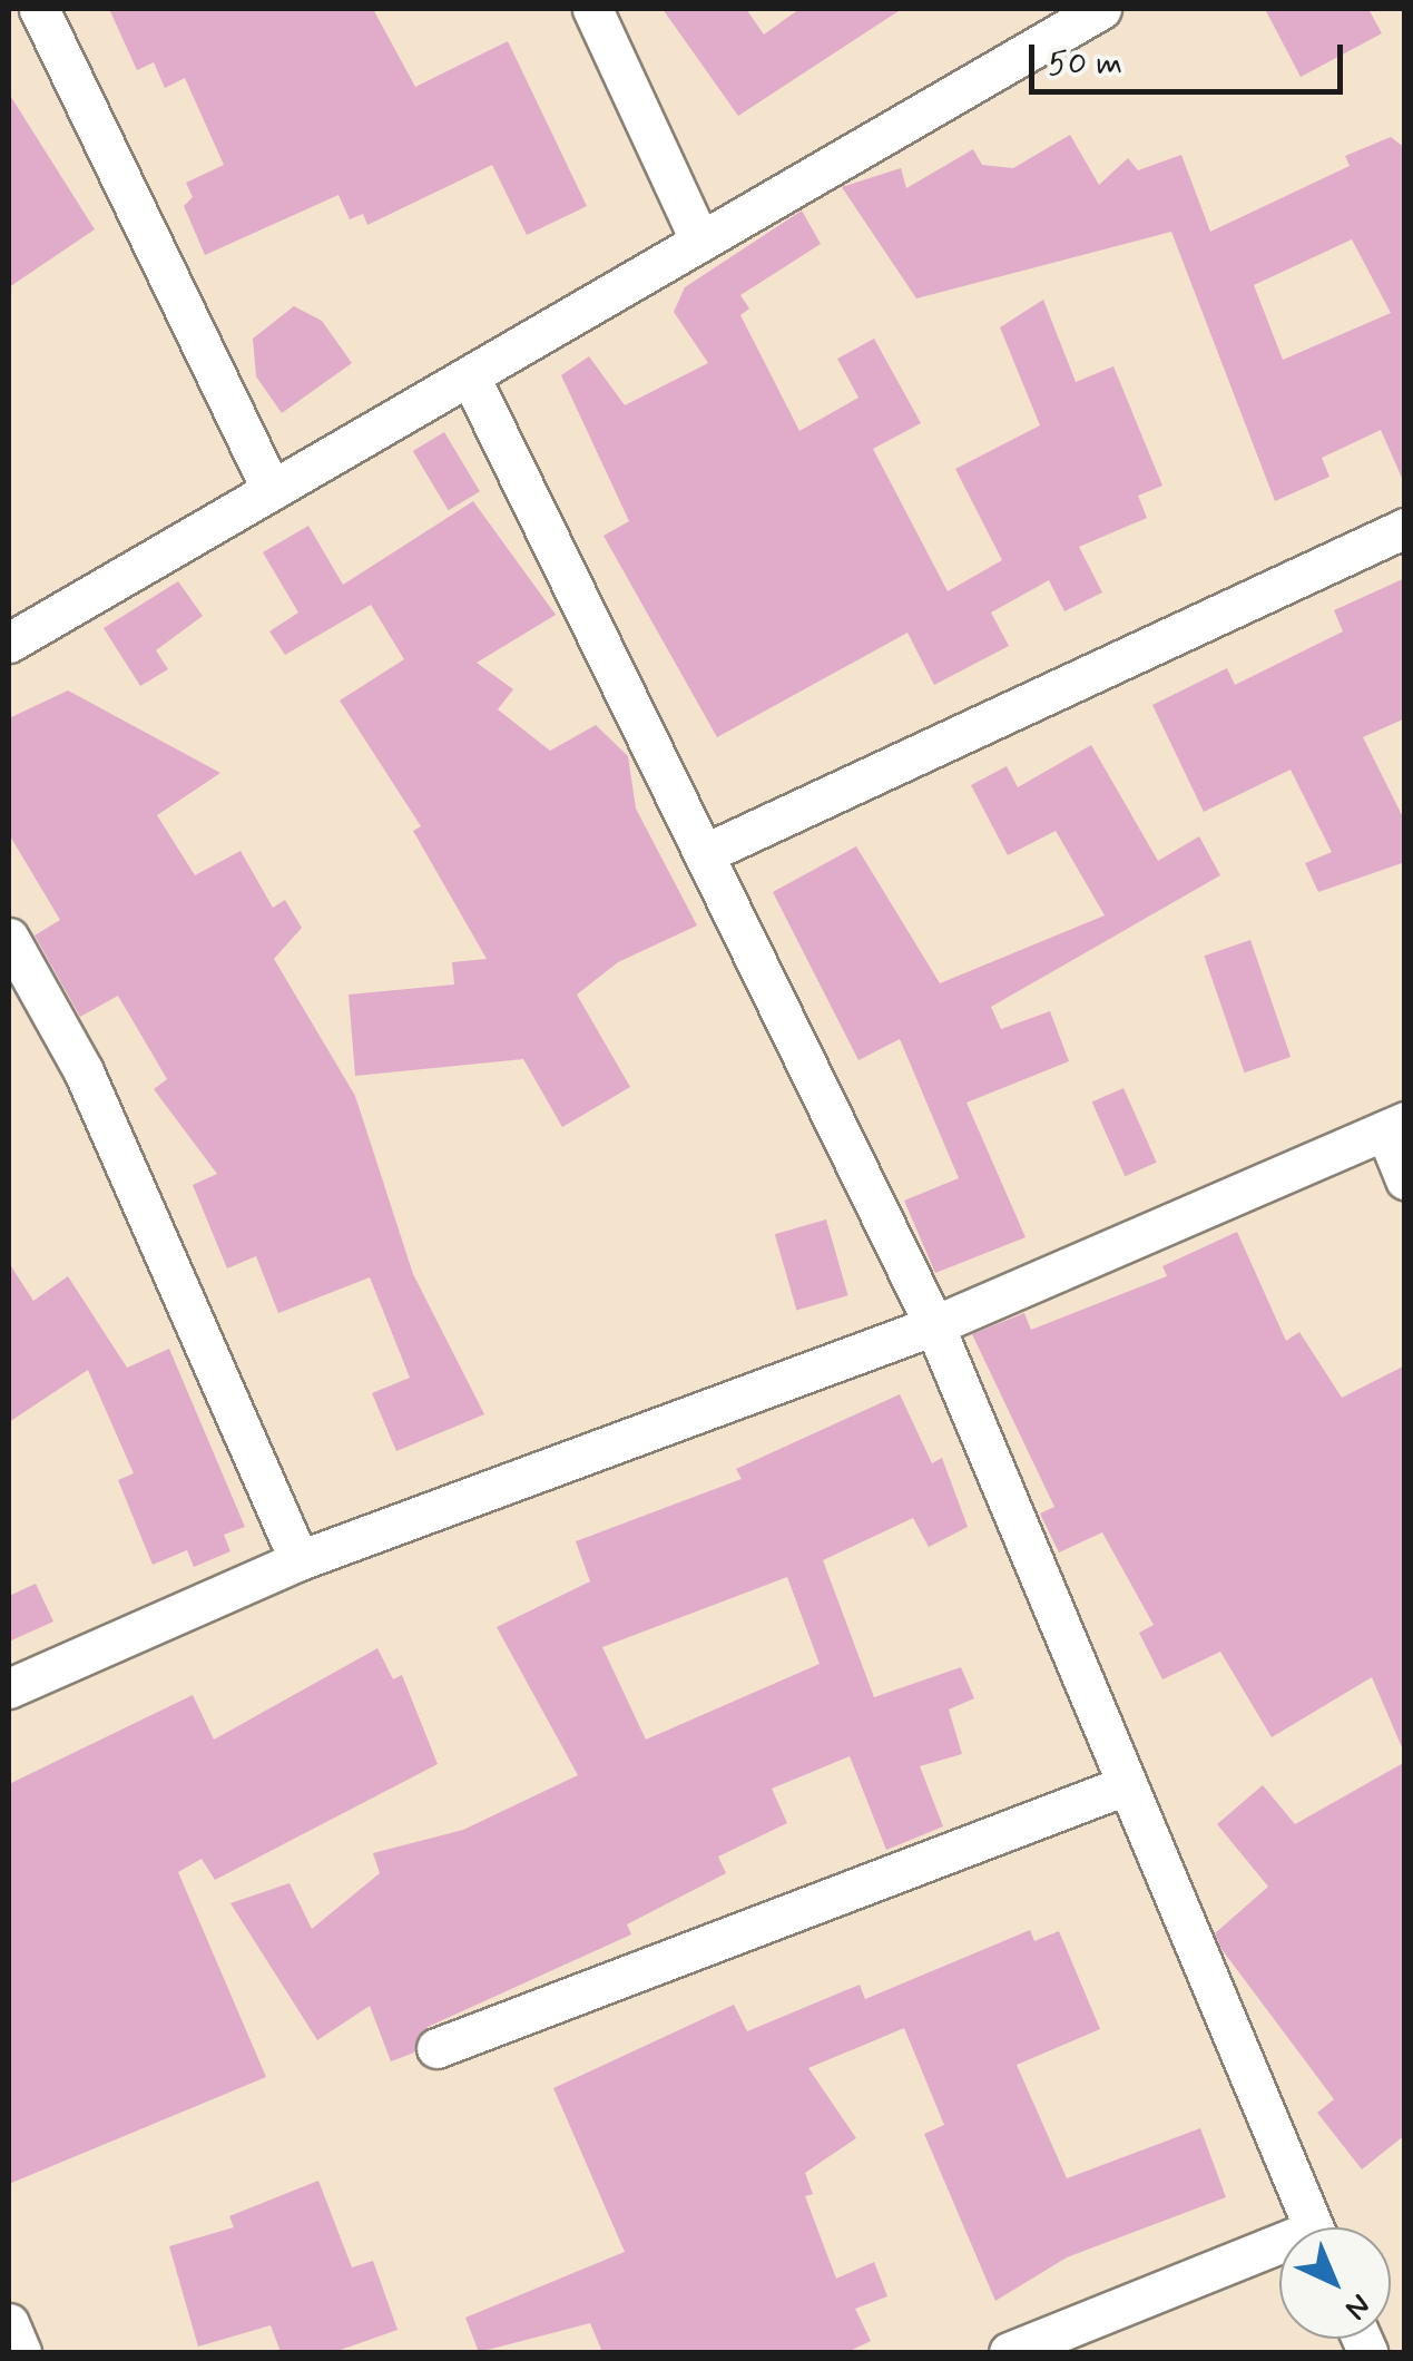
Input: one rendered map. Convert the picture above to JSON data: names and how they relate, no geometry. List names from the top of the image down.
{
  "scale_bar": "50 m",
  "north": "bottom right"
}
